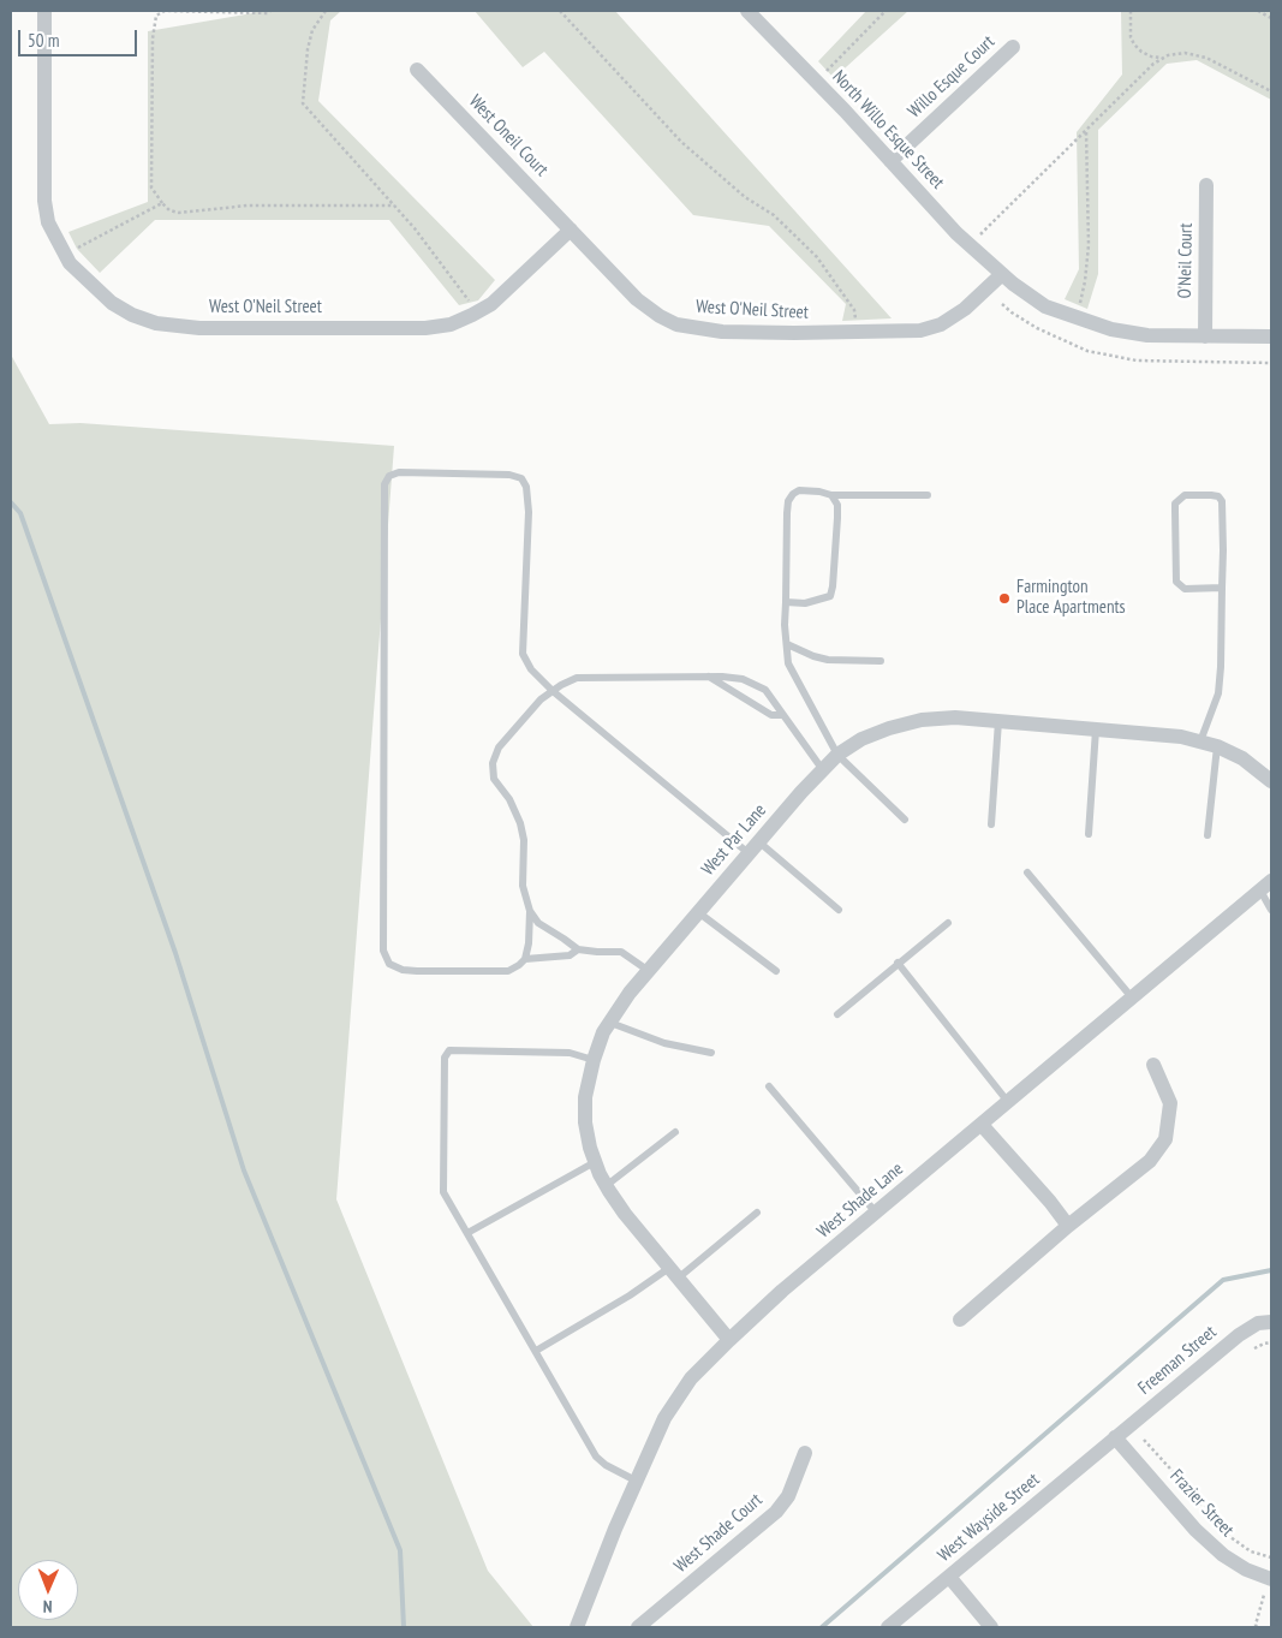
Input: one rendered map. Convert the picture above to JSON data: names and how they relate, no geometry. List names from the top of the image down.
{
  "streets": {
    "street": [
      "Willo Esque Court",
      "North Willo Esque Street",
      "West Oneil Court",
      "O'Neil Court",
      "West O'Neil Street",
      "West Par Lane",
      "West Shade Lane",
      "Freeman Street",
      "Frazier Street",
      "West Wayside Street",
      "West Shade Court"
    ]
  },
  "crossings": [
    ["Willo Esque Court", "North Willo Esque Street"],
    ["North Willo Esque Street", "West O'Neil Street"],
    ["West Oneil Court", "West O'Neil Street"],
    ["West Par Lane", "West Shade Lane"],
    ["Freeman Street", "Frazier Street"],
    ["Freeman Street", "West Wayside Street"],
    ["Frazier Street", "West Wayside Street"]
  ],
  "places": ["Farmington Place Apartments"],
  "scale_bar": "50 m",
  "north": "bottom"
}
